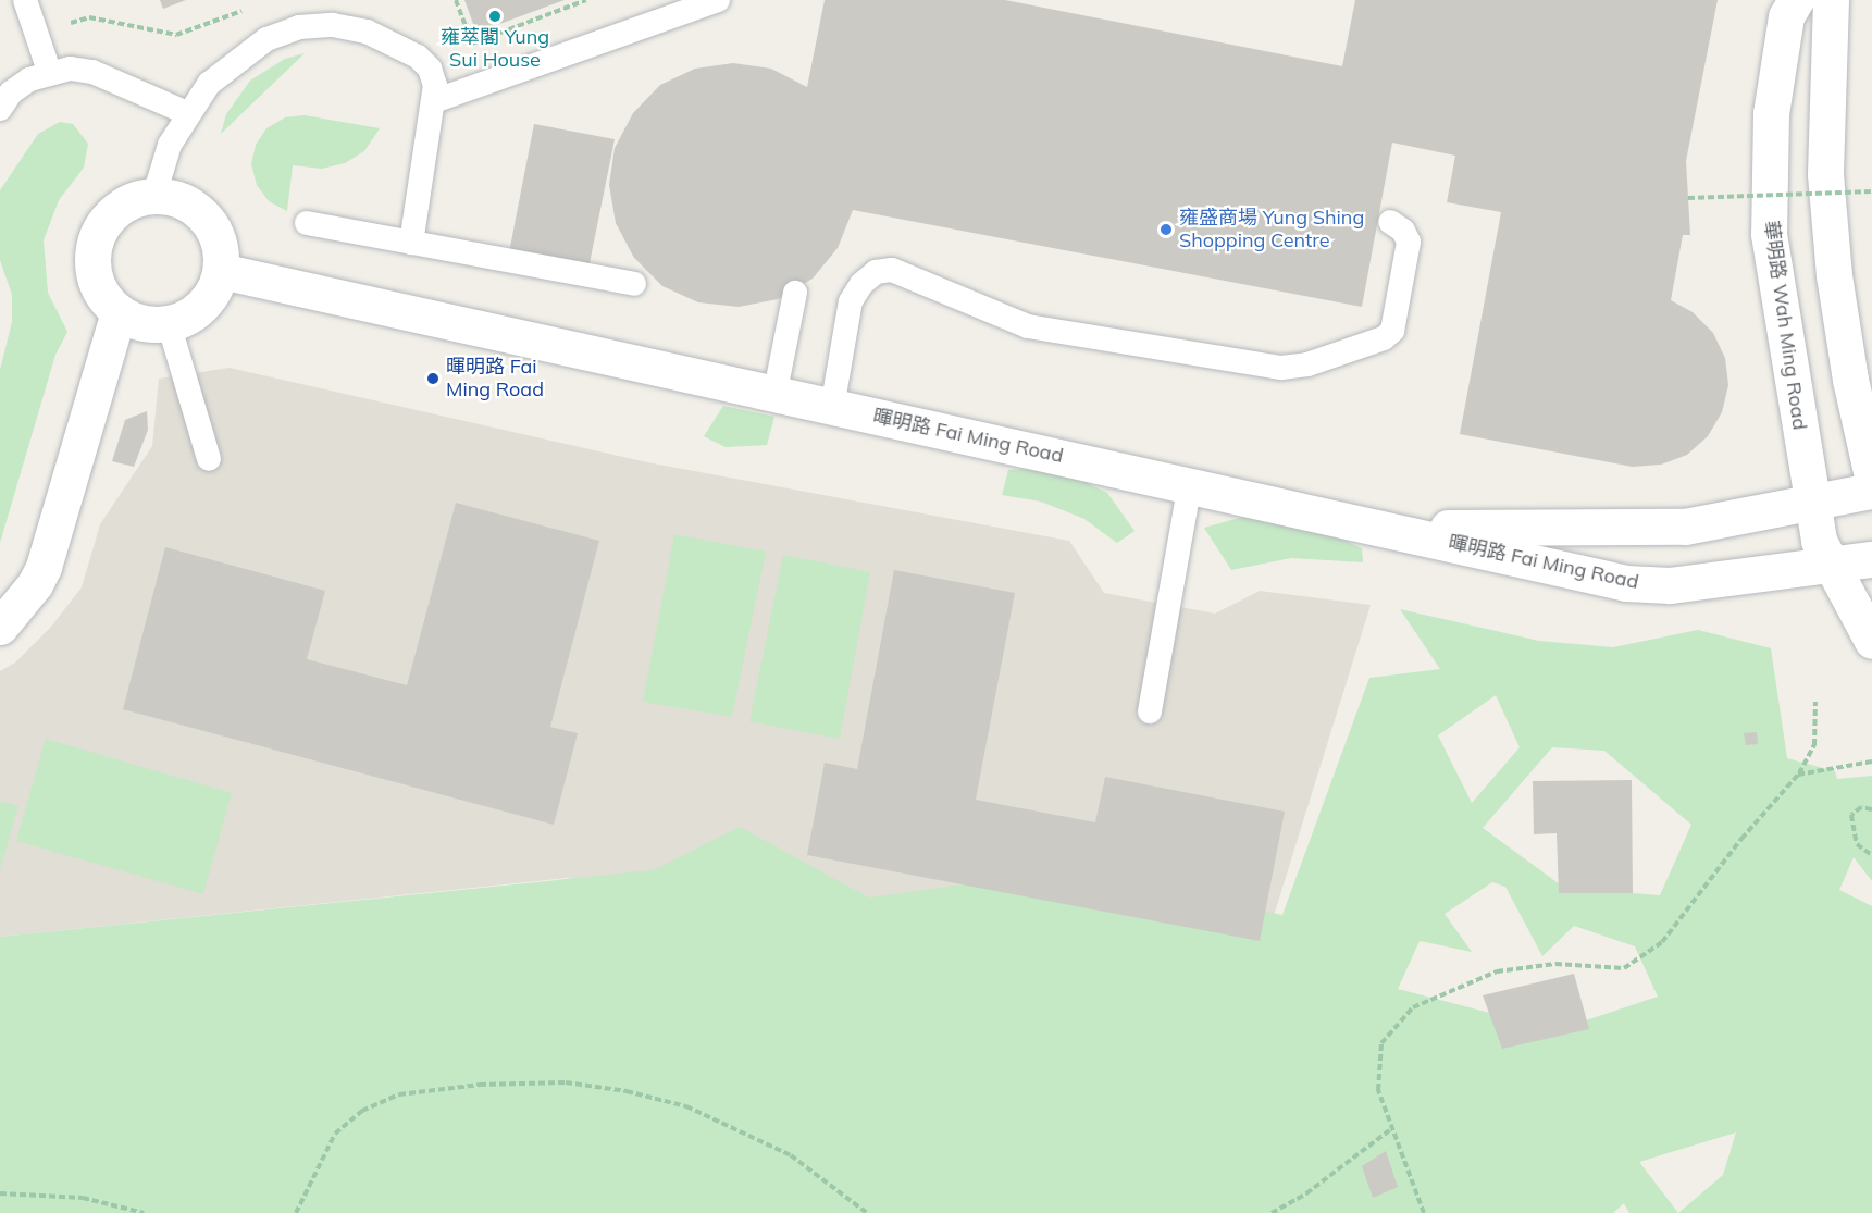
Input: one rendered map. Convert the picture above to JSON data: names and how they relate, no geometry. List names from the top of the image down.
{
  "streets": {
    "street": ["華明路 Wah Ming Road", "暉明路 Fai Ming Road"]
  },
  "crossings": [
    ["華明路 Wah Ming Road", "暉明路 Fai Ming Road"]
  ],
  "places": ["雍萃閣 Yung Sui House", "雍盛商場 Yung Shing Shopping Centre", "暉明路 Fai Ming Road"]
}
